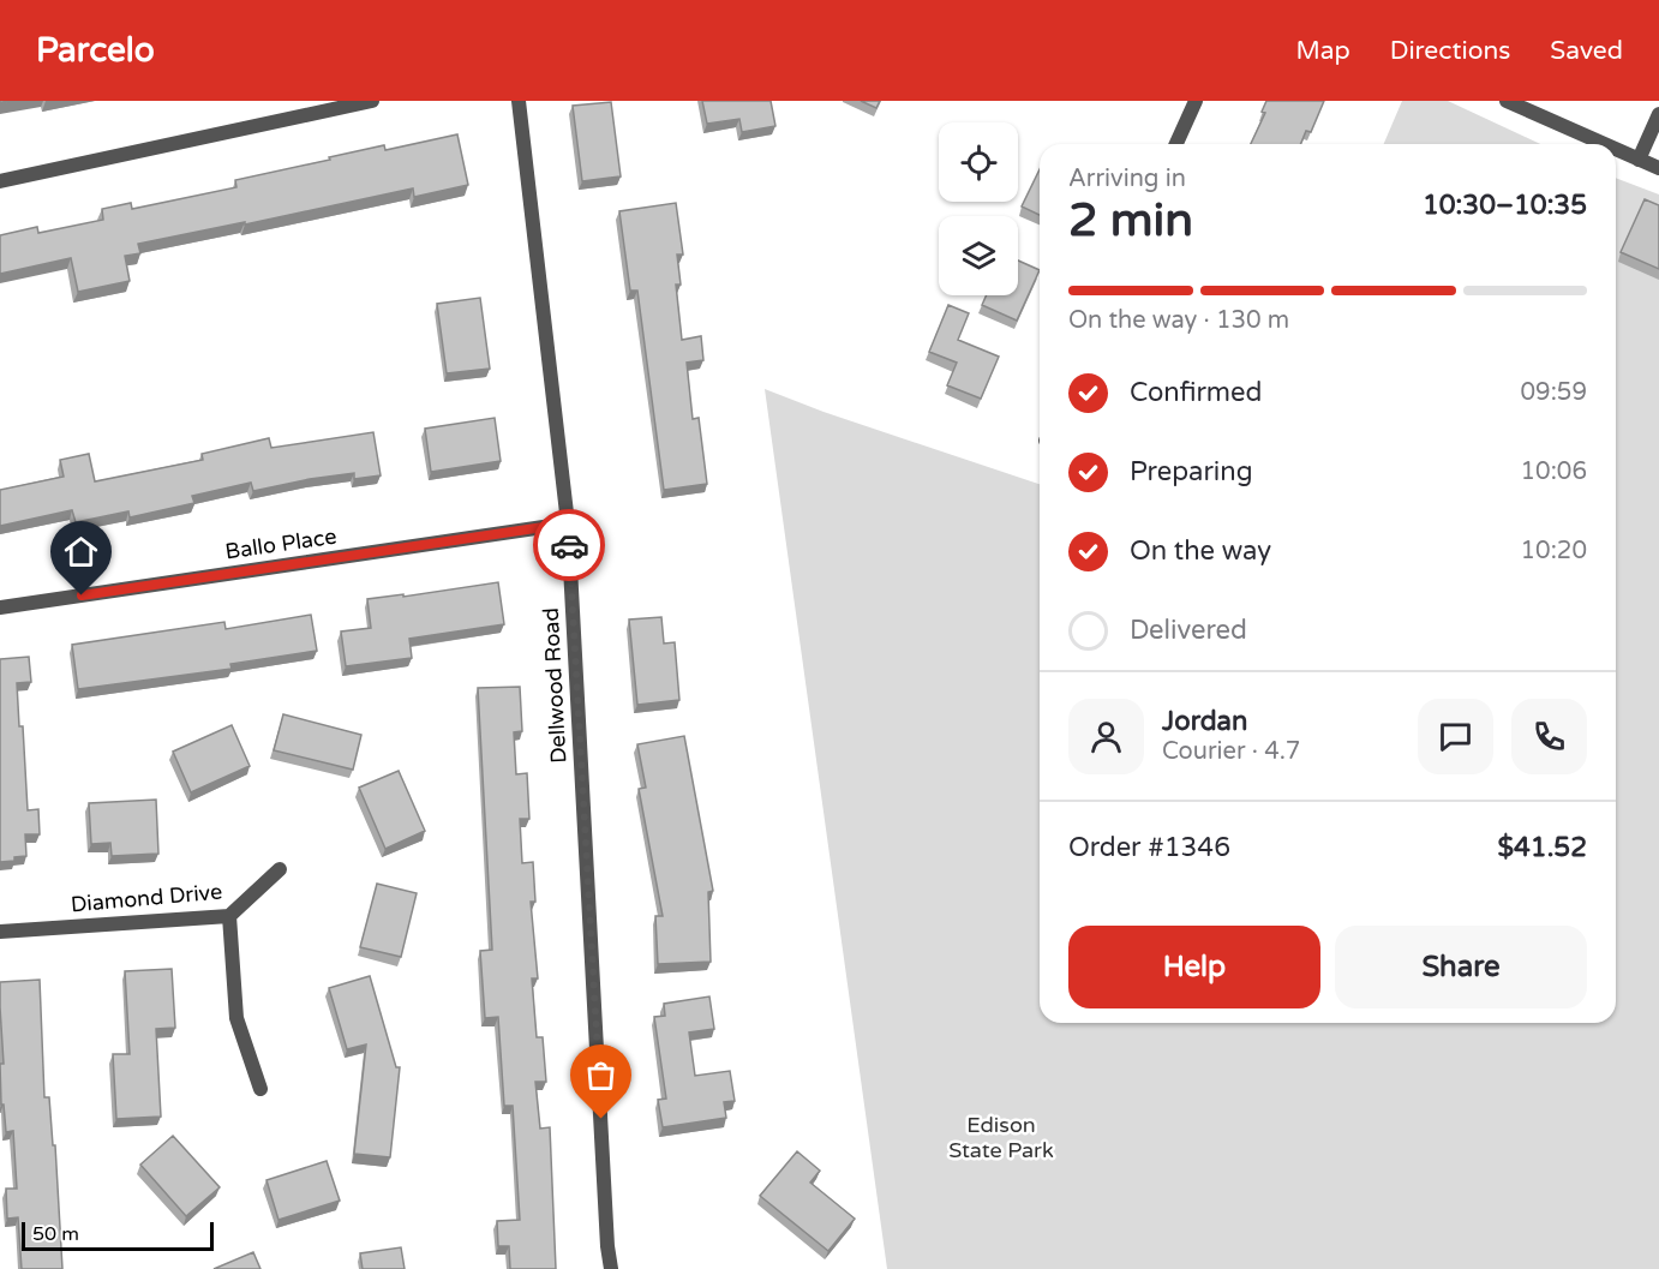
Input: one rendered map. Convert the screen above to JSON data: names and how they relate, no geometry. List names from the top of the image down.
{
  "streets": {
    "street": ["Ballo Place", "Dellwood Road", "Diamond Drive"]
  },
  "crossings": [
    ["Ballo Place", "Dellwood Road"]
  ],
  "parks": ["Edison State Park"],
  "scale_bar": "50 m",
  "page": {
    "header": "Parcelo",
    "nav": ["Map", "Directions", "Saved"],
    "heading": ["2 min", "Arriving in", "10:30–10:35"],
    "panel": [
      "Jordan",
      "Courier · 4.7",
      "Order #1346",
      "$41.52"
    ],
    "bar": "On the way · 130 m",
    "list": [
      ["Confirmed", "09:59"],
      ["Preparing", "10:06"],
      ["On the way", "10:20"],
      "Delivered"
    ],
    "buttons": ["Help", "Share"],
    "scale": "50 m"
  }
}
